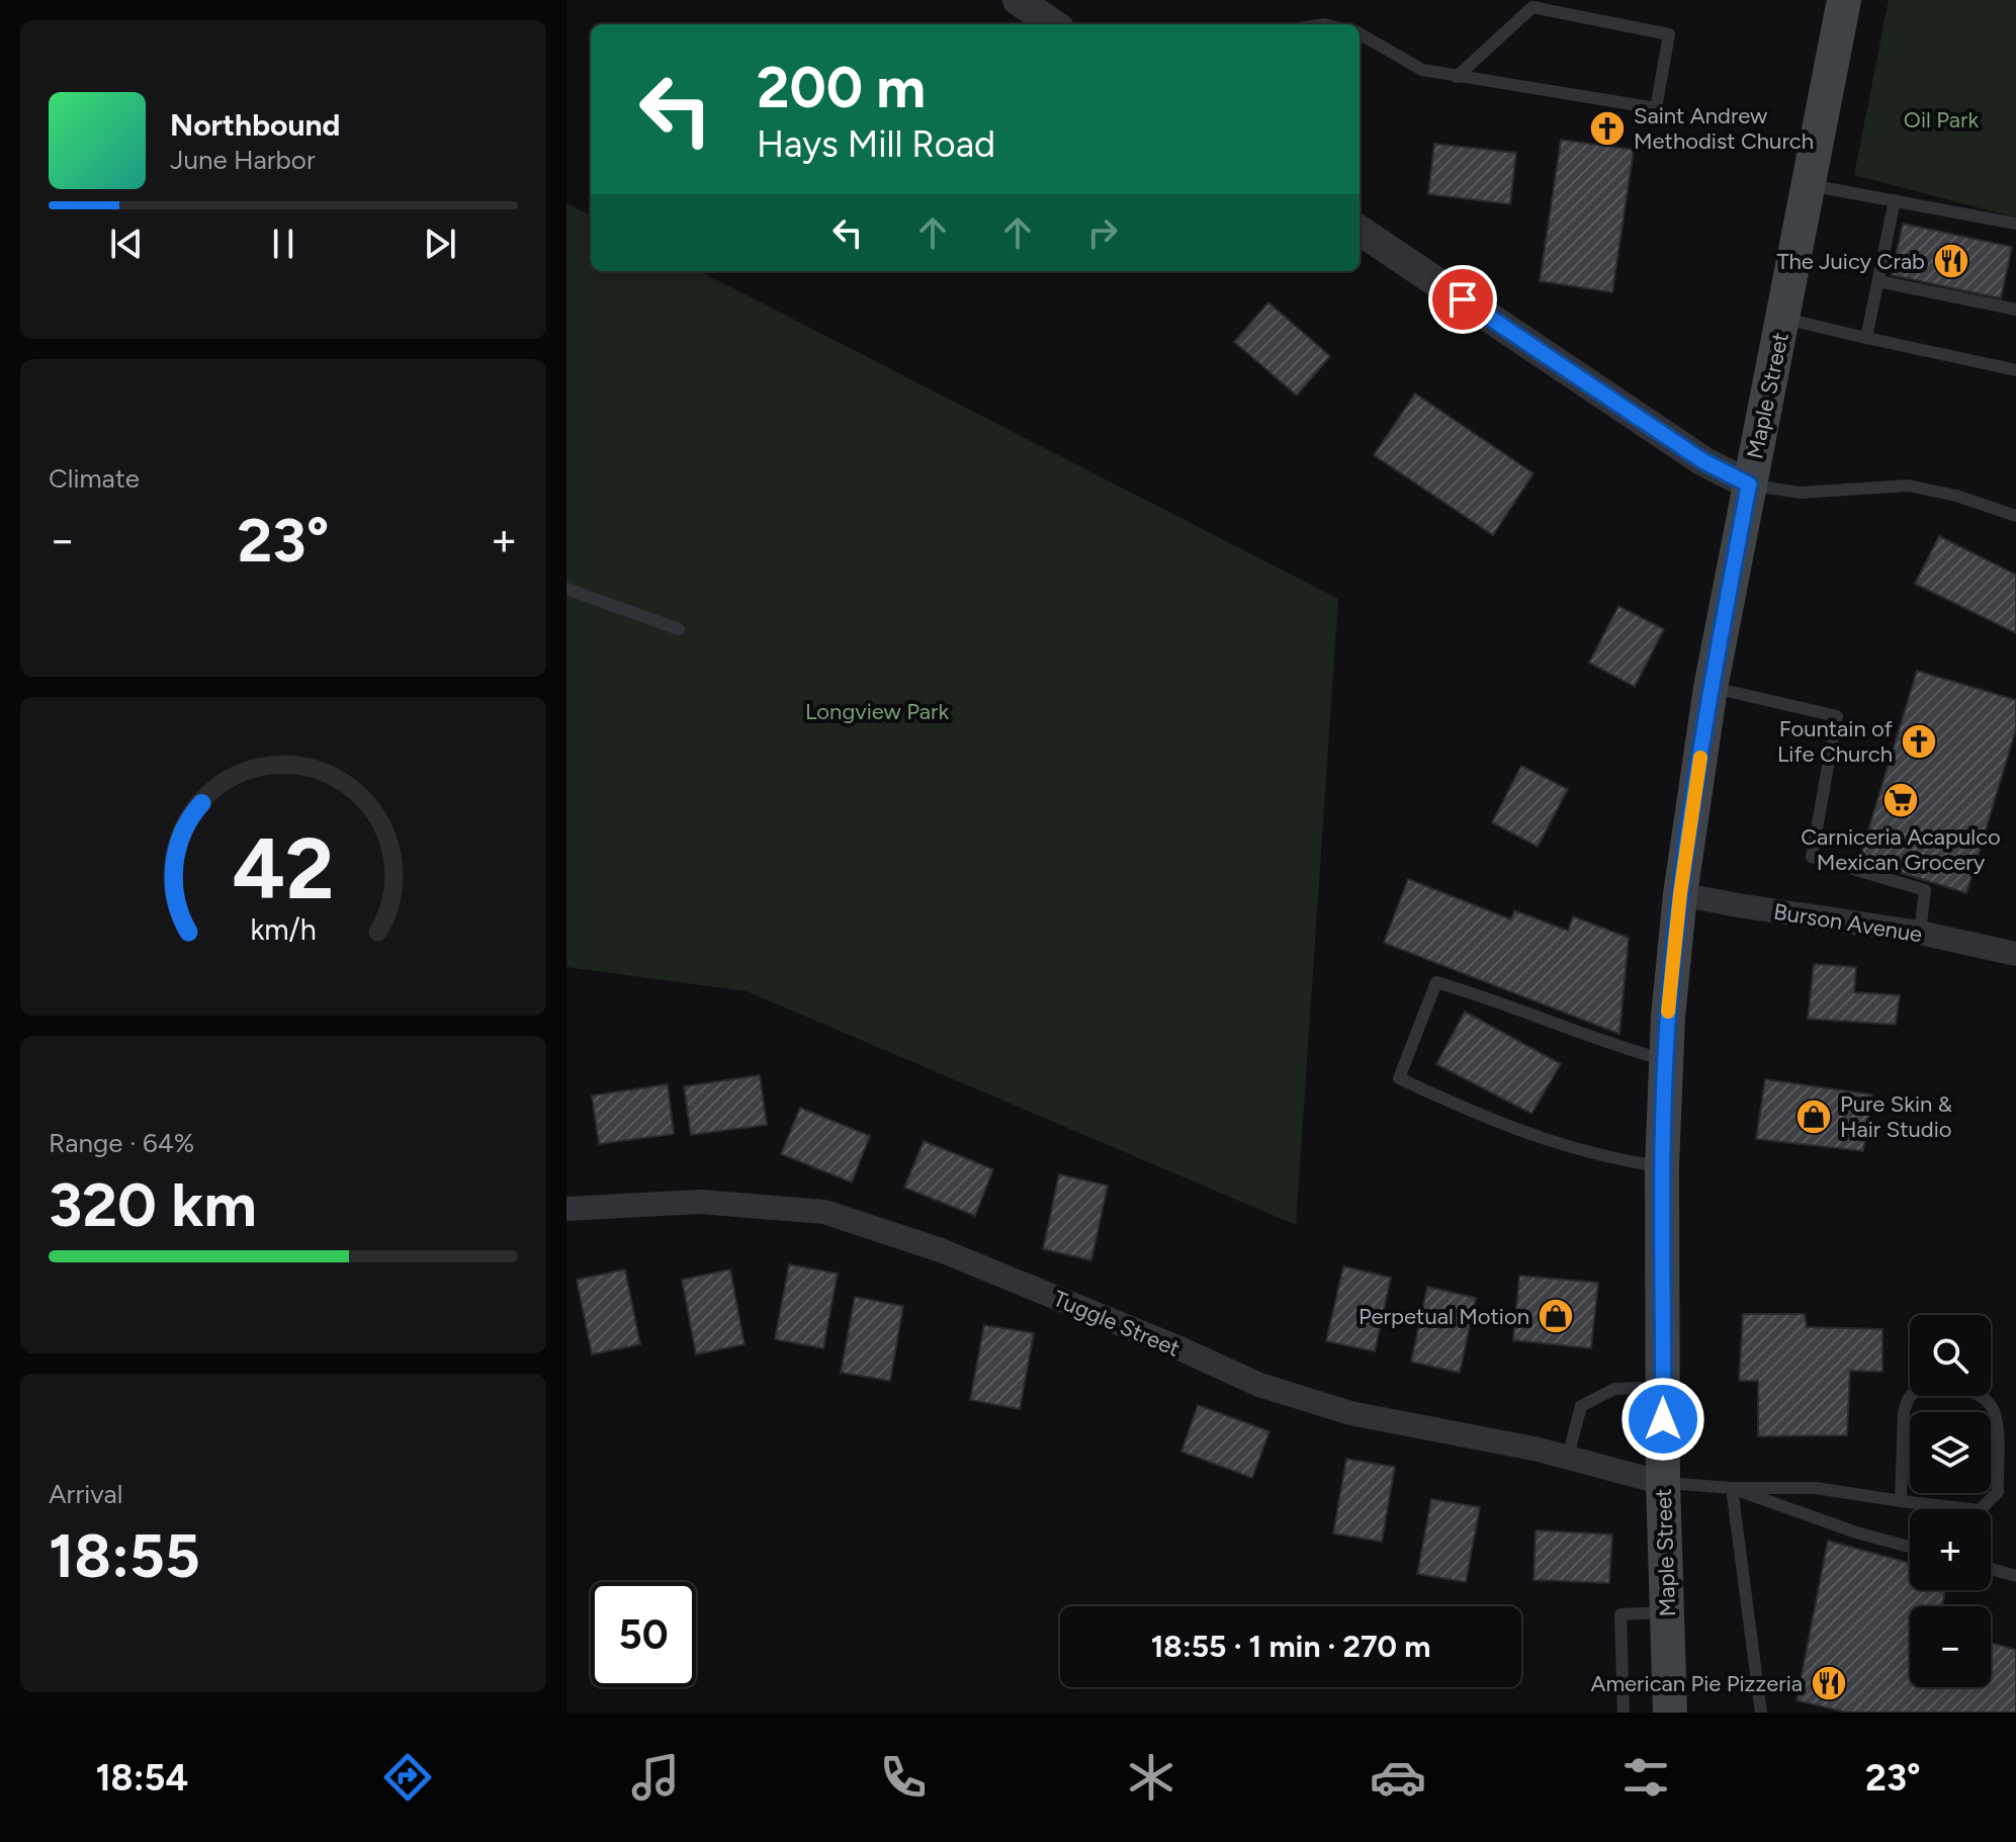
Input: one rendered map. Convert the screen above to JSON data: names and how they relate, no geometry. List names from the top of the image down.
{
  "streets": {
    "main road": ["Maple Street"],
    "street": ["Burson Avenue", "Tuggle Street"]
  },
  "crossings": [
    ["Maple Street", "Burson Avenue"],
    ["Maple Street", "Tuggle Street"]
  ],
  "parks": ["Oil Park", "Longview Park"],
  "places": {
    "church": ["Saint Andrew Methodist Church", "Fountain of Life Church"],
    "restaurant": ["The Juicy Crab", "American Pie Pizzeria"],
    "supermarket": ["Carniceria Acapulco Mexican Grocery"],
    "shop": ["Pure Skin & Hair Studio", "Perpetual Motion"]
  },
  "page": {
    "turn": ["200 m", "Hays Mill Road"],
    "song": ["Northbound", "June Harbor"],
    "tile": [
      "Climate",
      ["Range · 64%", "320 km"],
      ["Arrival", "18:55"]
    ],
    "heat": ["−", "23°", "+"],
    "map_buttons": ["+", "−"],
    "limit": "50",
    "trip": "18:55 · 1 min · 270 m",
    "tabs": ["18:54", "23°"],
    "gauge": ["42", "km/h"]
  }
}
